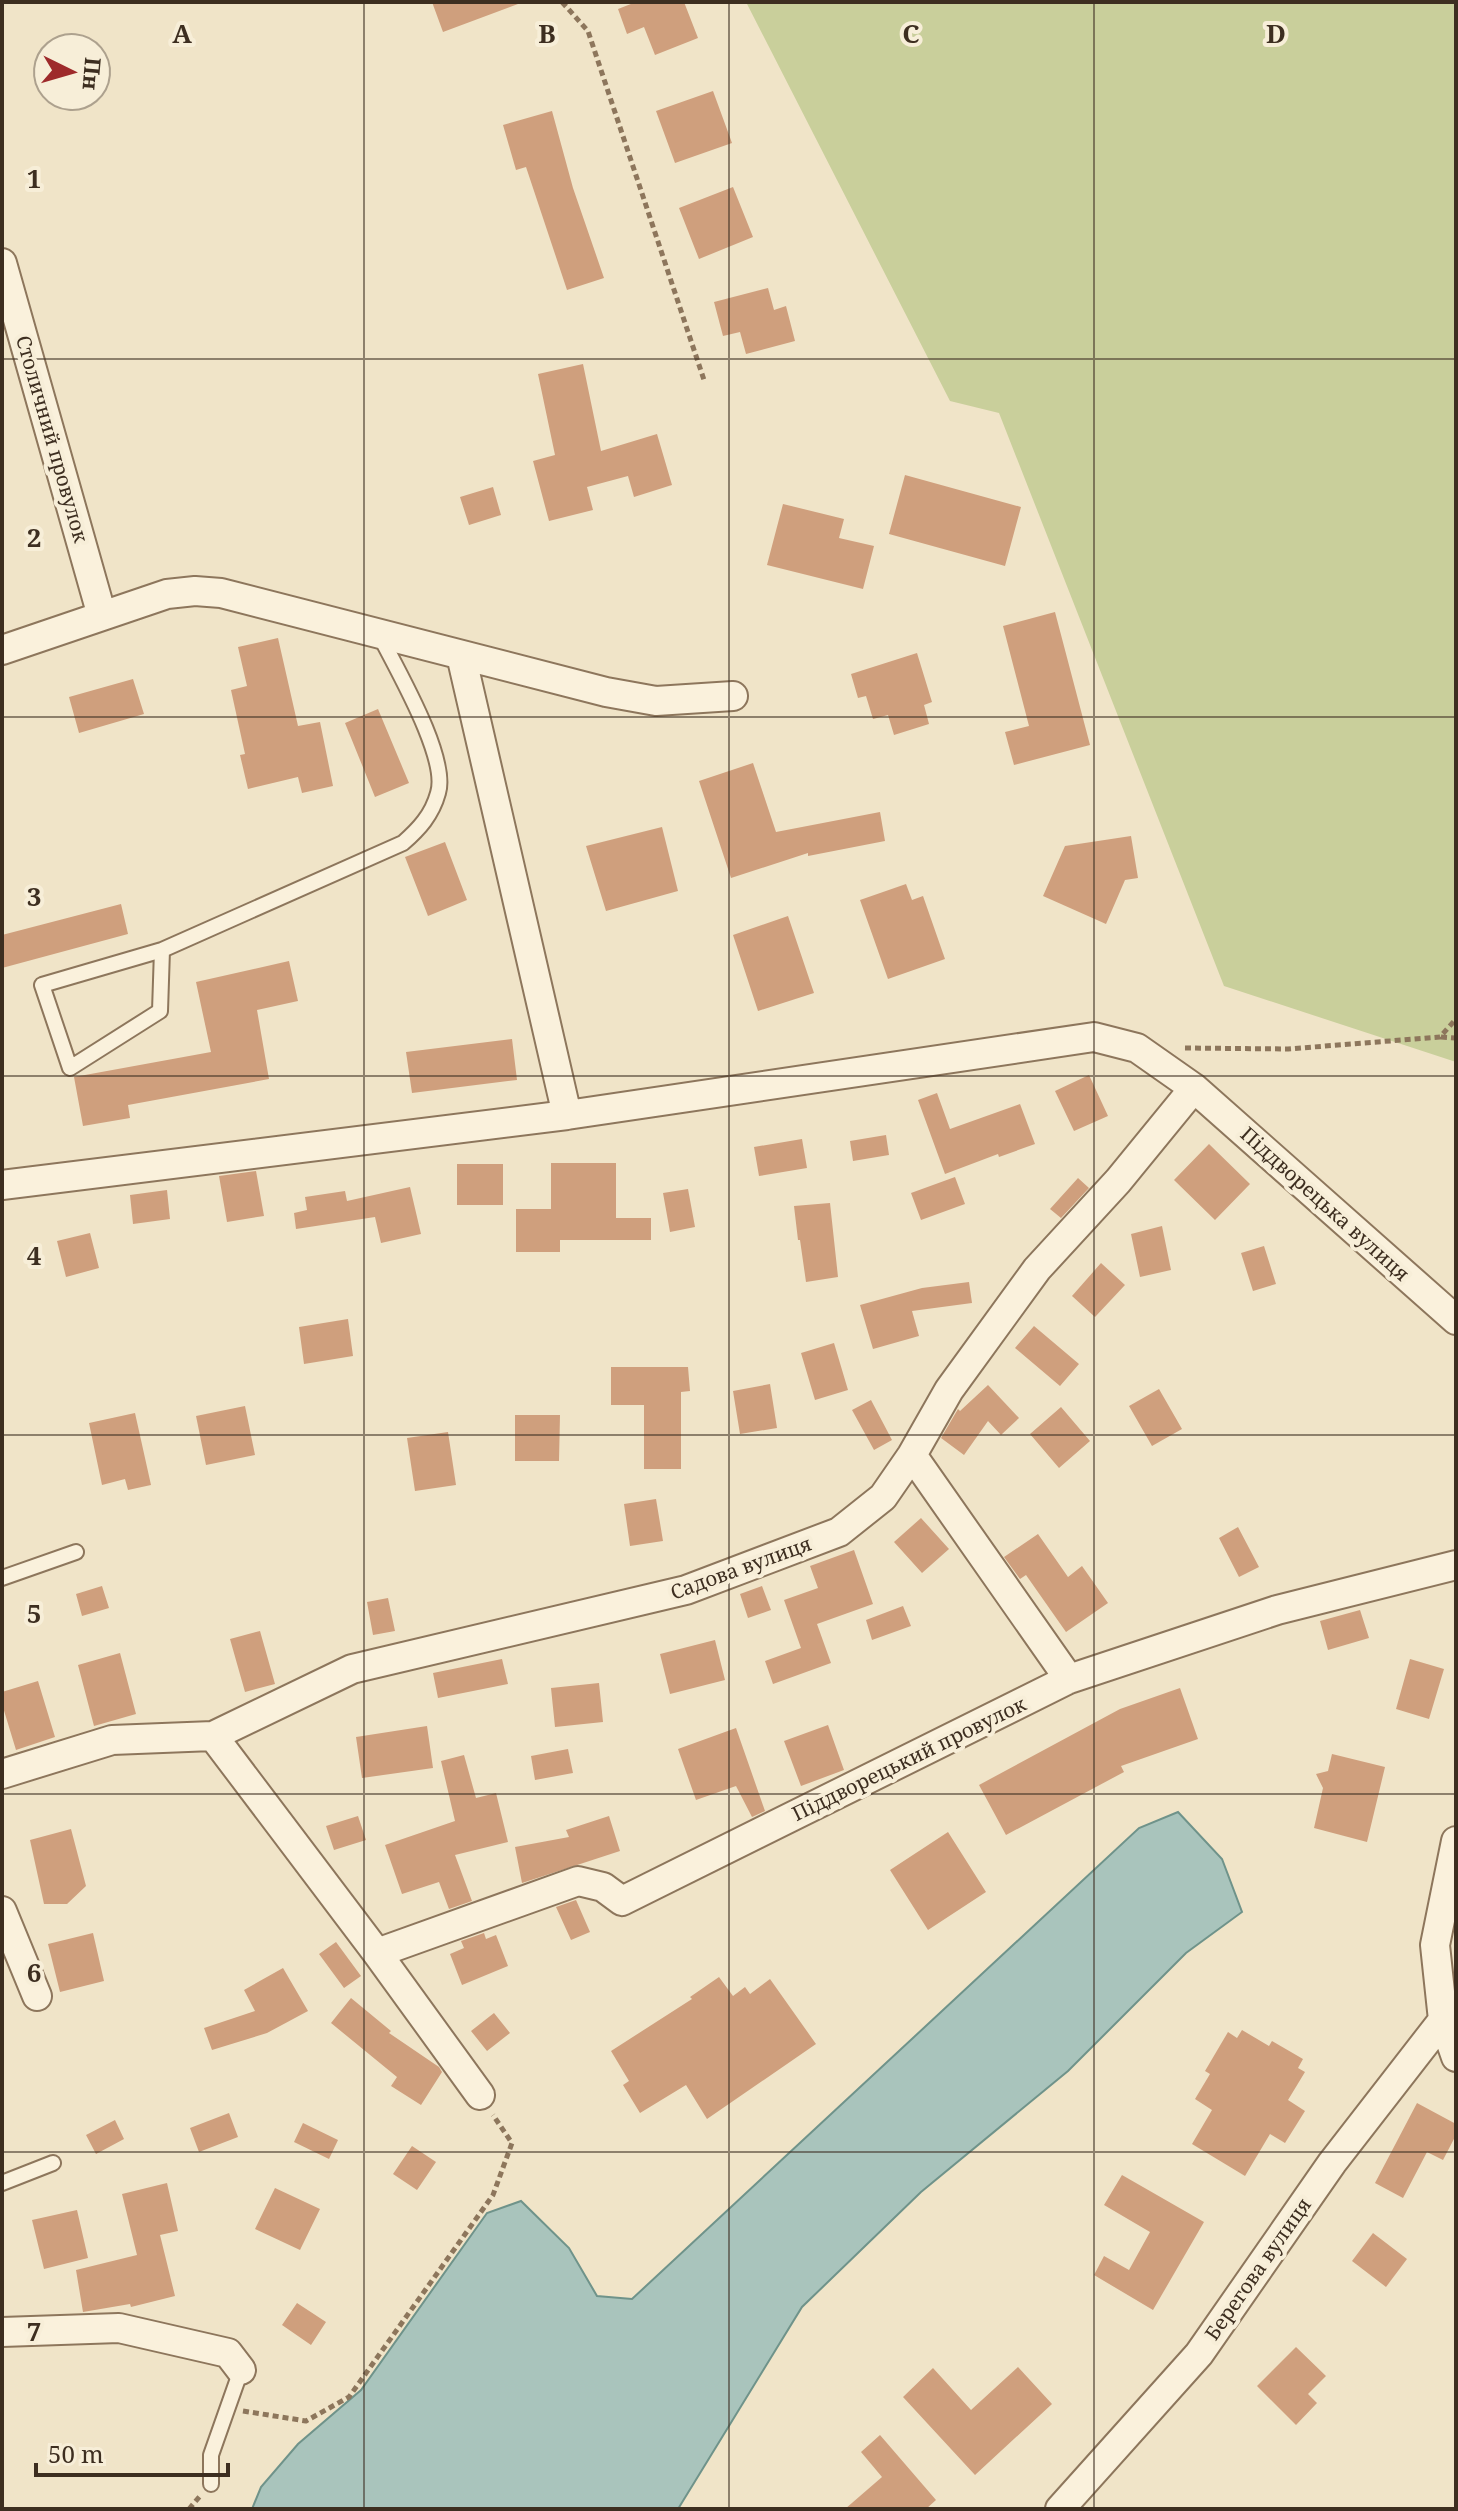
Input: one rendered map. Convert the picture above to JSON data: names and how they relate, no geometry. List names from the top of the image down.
{
  "streets": {
    "street": [
      "Столичний провулок",
      "Піддворецька вулиця",
      "Садова вулиця",
      "Піддворецький провулок",
      "Берегова вулиця"
    ]
  },
  "crossings": [
    ["Піддворецька вулиця", "Садова вулиця"]
  ],
  "scale_bar": "50 m",
  "north": "right",
  "grid": {
    "columns": [
      "A",
      "B",
      "C",
      "D"
    ],
    "rows": [
      "1",
      "2",
      "3",
      "4",
      "5",
      "6",
      "7"
    ]
  }
}
